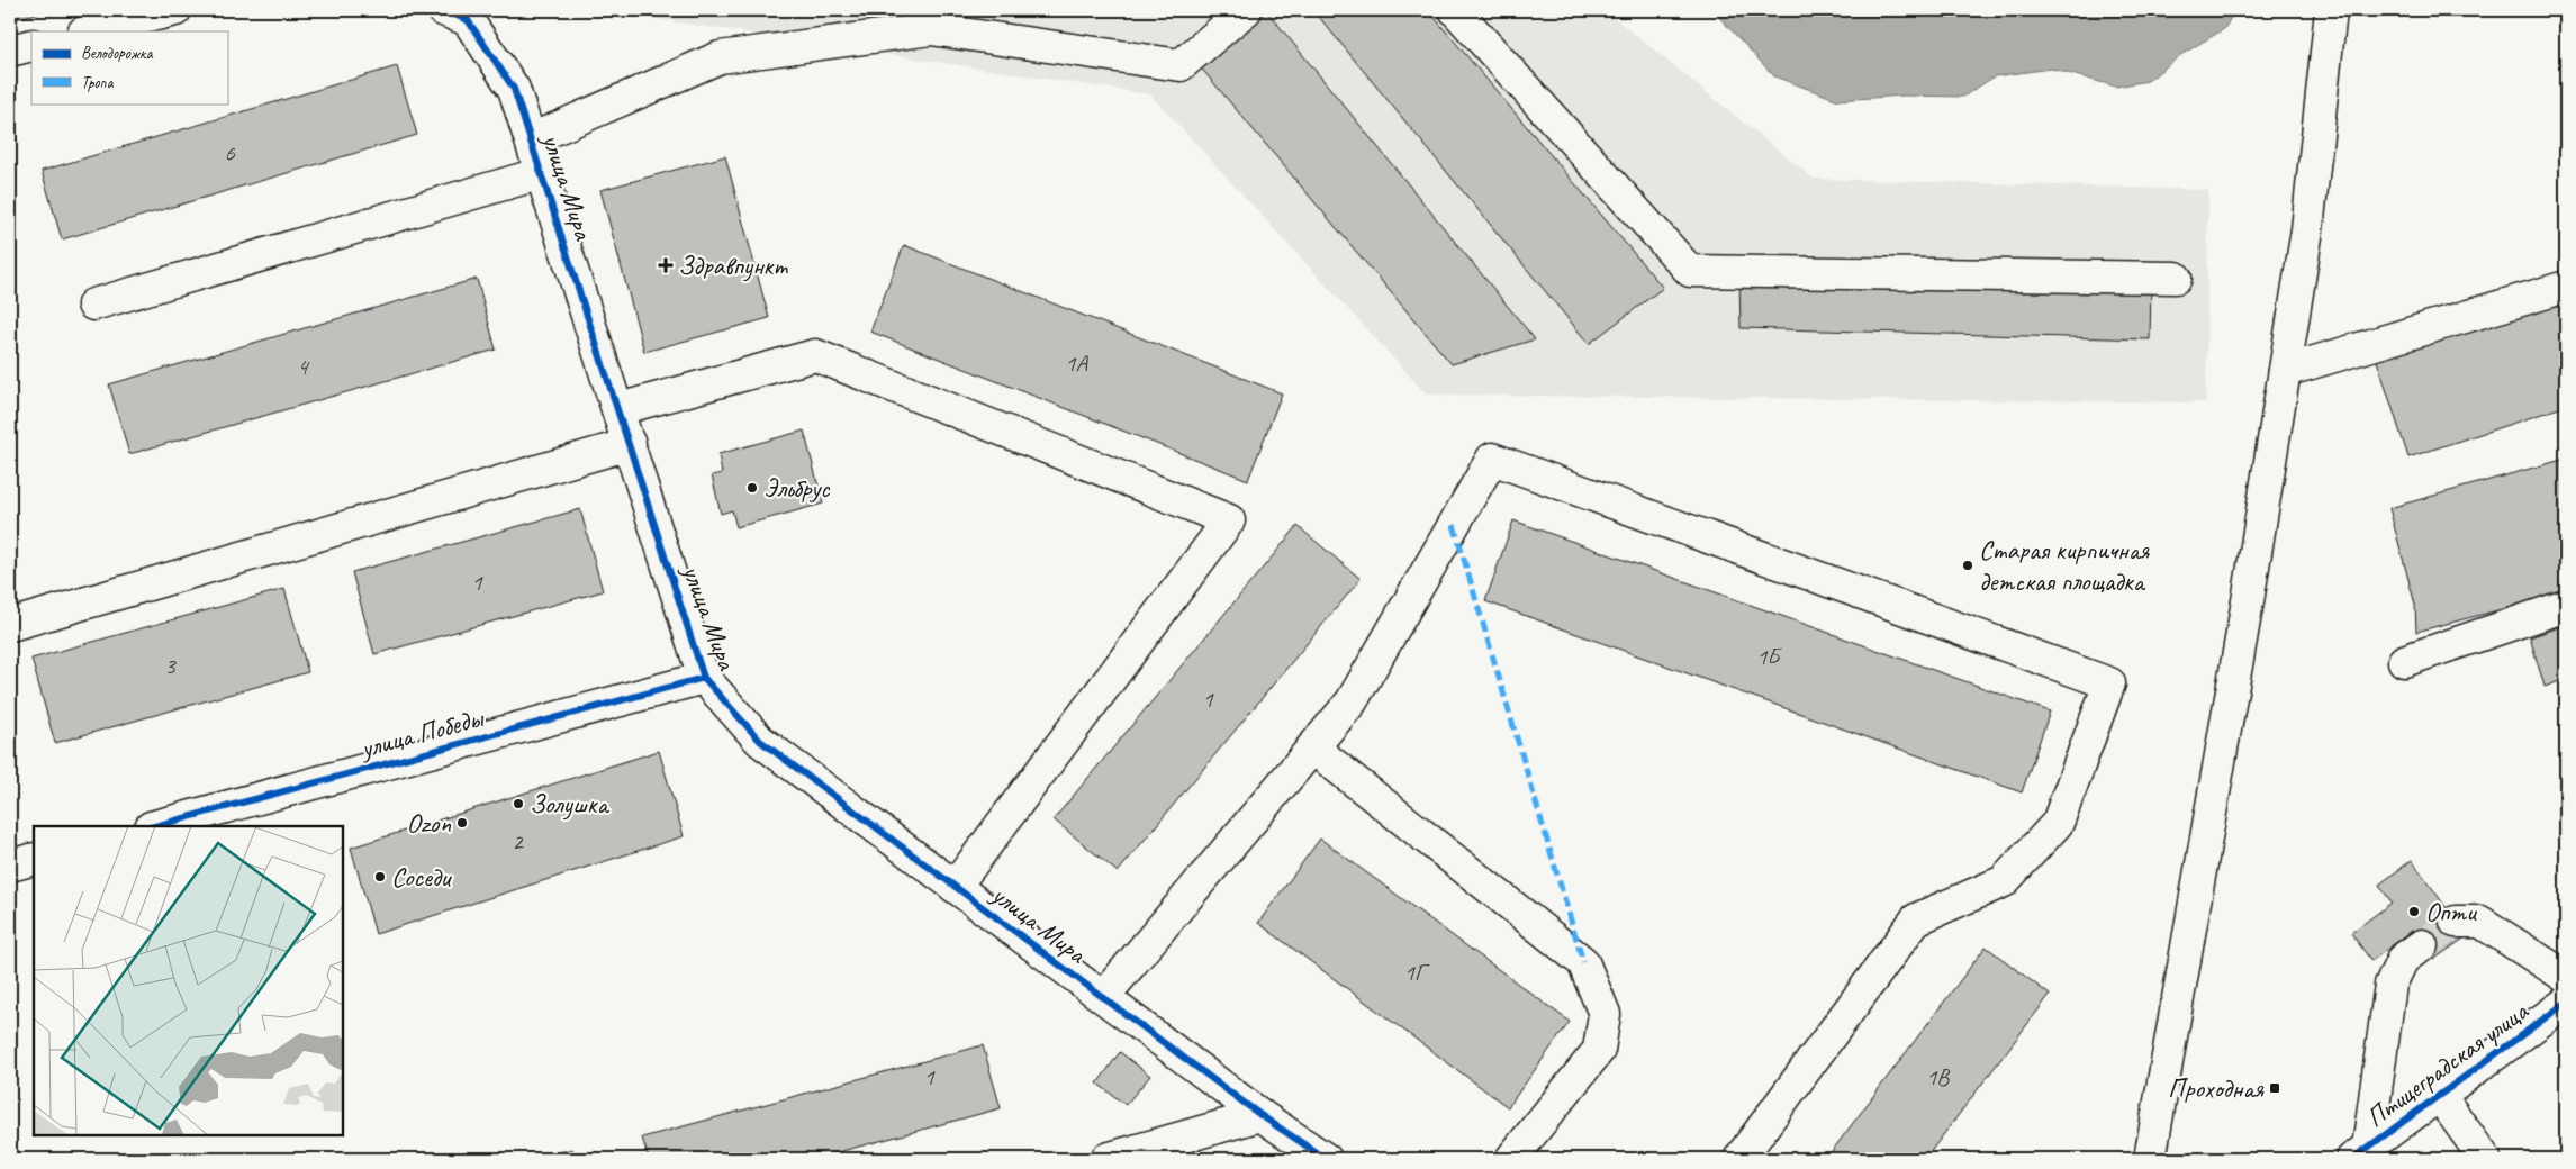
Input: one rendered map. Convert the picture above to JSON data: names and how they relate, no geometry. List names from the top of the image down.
{
  "streets": {
    "street": ["улица Мира", "улица Победы", "Птицеградская улица"]
  },
  "crossings": [
    ["улица Мира", "улица Победы"]
  ],
  "places": {
    "health": ["Здравпункт"],
    "other": [
      "Эльбрус",
      "Старая кирпичная детская площадка",
      "Золушка",
      "Ozon",
      "Соседи",
      "Опти"
    ],
    "transit": ["Проходная"]
  },
  "house_numbers": [
    "6",
    "1А",
    "4",
    "1",
    "1Б",
    "3",
    "1",
    "2",
    "1Г",
    "1",
    "1В"
  ],
  "legend": ["Велодорожка", "Тропа"]
}
